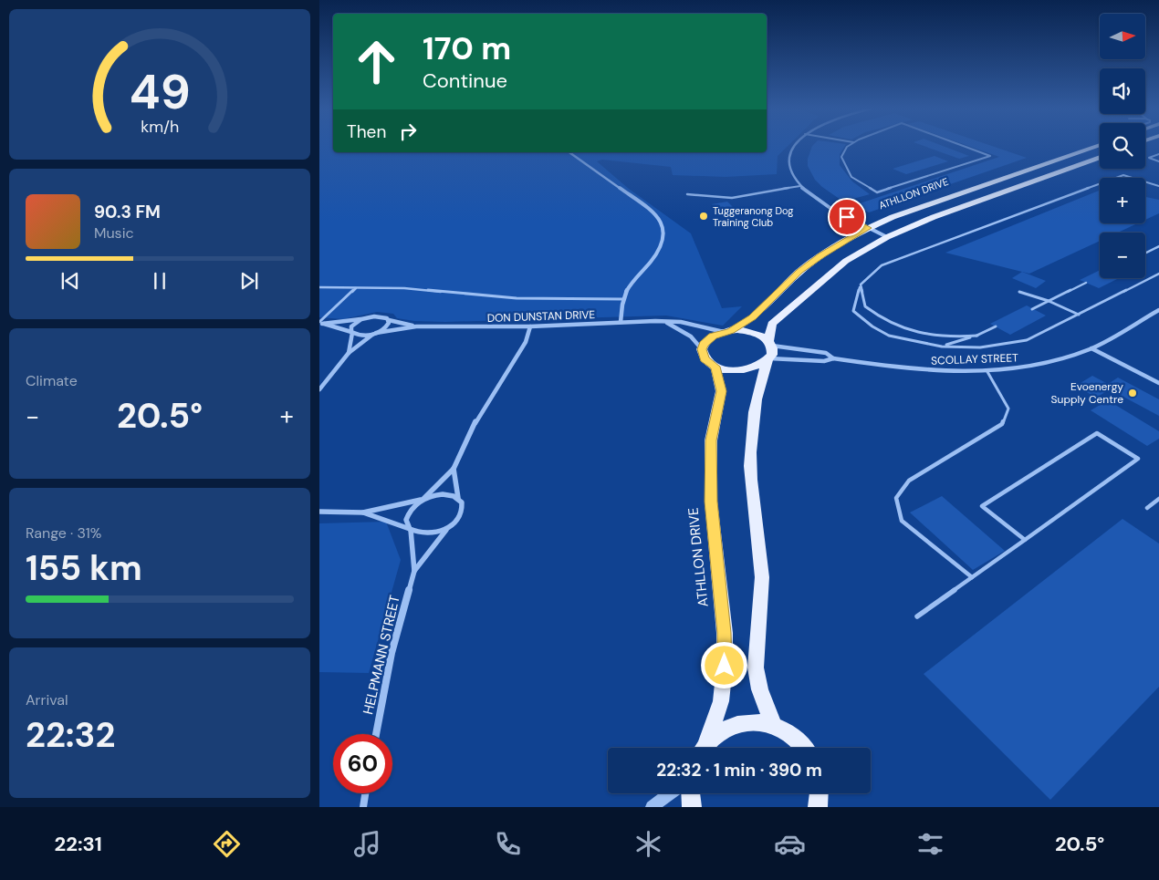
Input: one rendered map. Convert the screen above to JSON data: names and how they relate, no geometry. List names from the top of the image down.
{
  "streets": {
    "main road": ["ATHLLON DRIVE"],
    "street": ["DON DUNSTAN DRIVE", "SCOLLAY STREET", "HELPMANN STREET"]
  },
  "crossings": [
    ["ATHLLON DRIVE", "DON DUNSTAN DRIVE"]
  ],
  "places": ["Tuggeranong Dog Training Club", "Evoenergy Supply Centre"],
  "north": "right",
  "page": {
    "map_buttons": ["+", "−"],
    "turn": ["170 m", "Continue"],
    "then": "Then",
    "song": ["90.3 FM", "Music"],
    "tile": [
      "Climate",
      ["Range · 31%", "155 km"],
      ["Arrival", "22:32"]
    ],
    "heat": ["−", "20.5°", "+"],
    "limit": "60",
    "trip": "22:32 · 1 min · 390 m",
    "tabs": ["22:31", "20.5°"],
    "gauge": ["49", "km/h"]
  }
}
